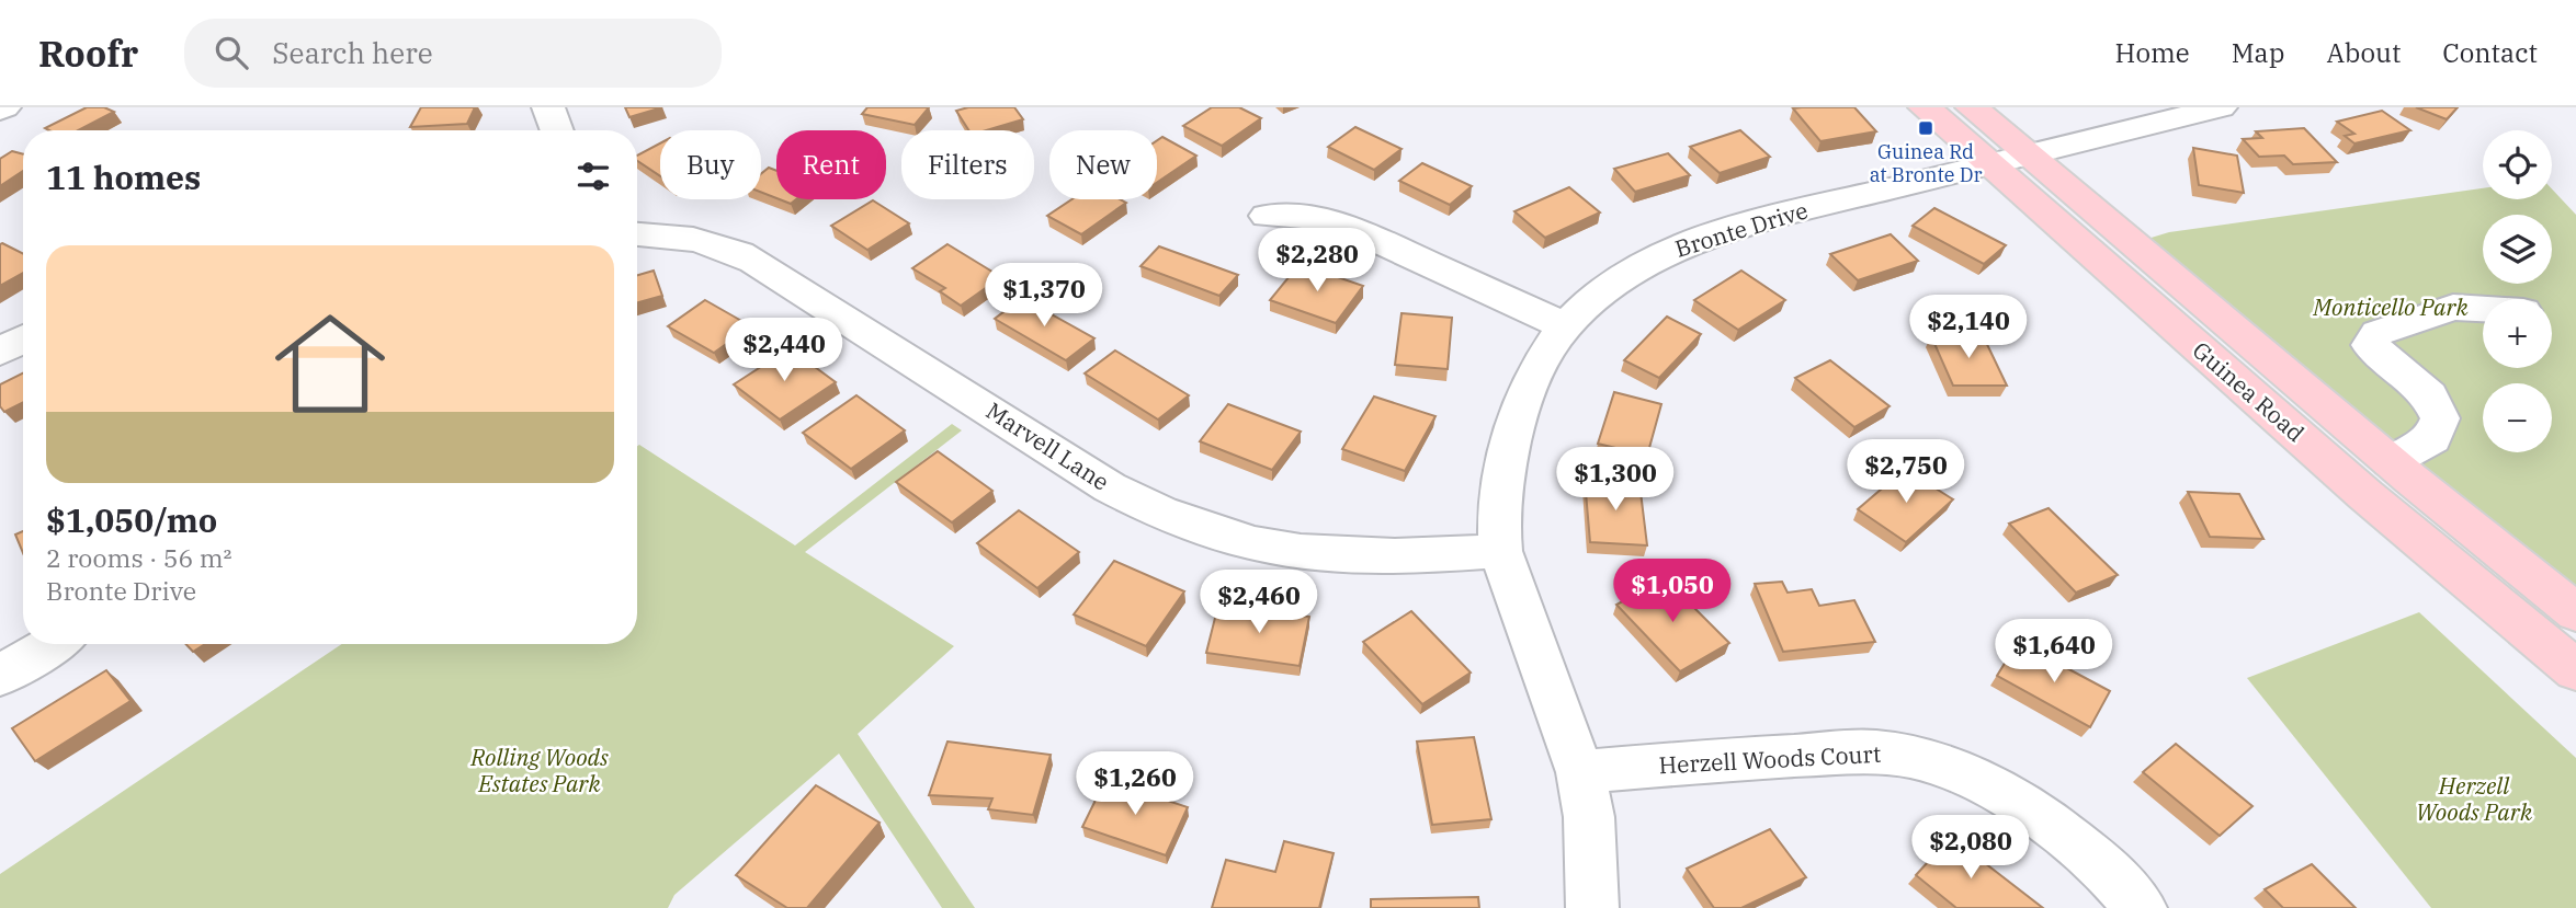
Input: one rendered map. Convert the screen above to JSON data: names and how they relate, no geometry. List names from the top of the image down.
{
  "streets": {
    "main road": ["Guinea Road"],
    "street": ["Bronte Drive", "Marvell Lane", "Herzell Woods Court"]
  },
  "crossings": [
    ["Bronte Drive", "Guinea Road"],
    ["Bronte Drive", "Marvell Lane"],
    ["Bronte Drive", "Herzell Woods Court"]
  ],
  "parks": ["Monticello Park", "Rolling Woods Estates Park", "Herzell Woods Park"],
  "places": {
    "transit": ["Guinea Rd at Bronte Dr"]
  },
  "page": {
    "header": "Roofr",
    "search": "Search here",
    "nav": [
      "Home",
      "Map",
      "About",
      "Contact"
    ],
    "map_buttons": ["+", "−"],
    "chip": [
      "Buy",
      "Rent",
      "Filters",
      "New"
    ],
    "heading": "11 homes",
    "list": [
      {
        "name": "$1,050/mo",
        "note": "2 rooms · 56 m² · Bronte Drive"
      }
    ],
    "price": [
      "$2,280",
      "$1,370",
      "$2,140",
      "$2,440",
      "$2,750",
      "$1,300",
      "$1,050",
      "$2,460",
      "$1,640",
      "$1,260",
      "$2,080"
    ]
  }
}
